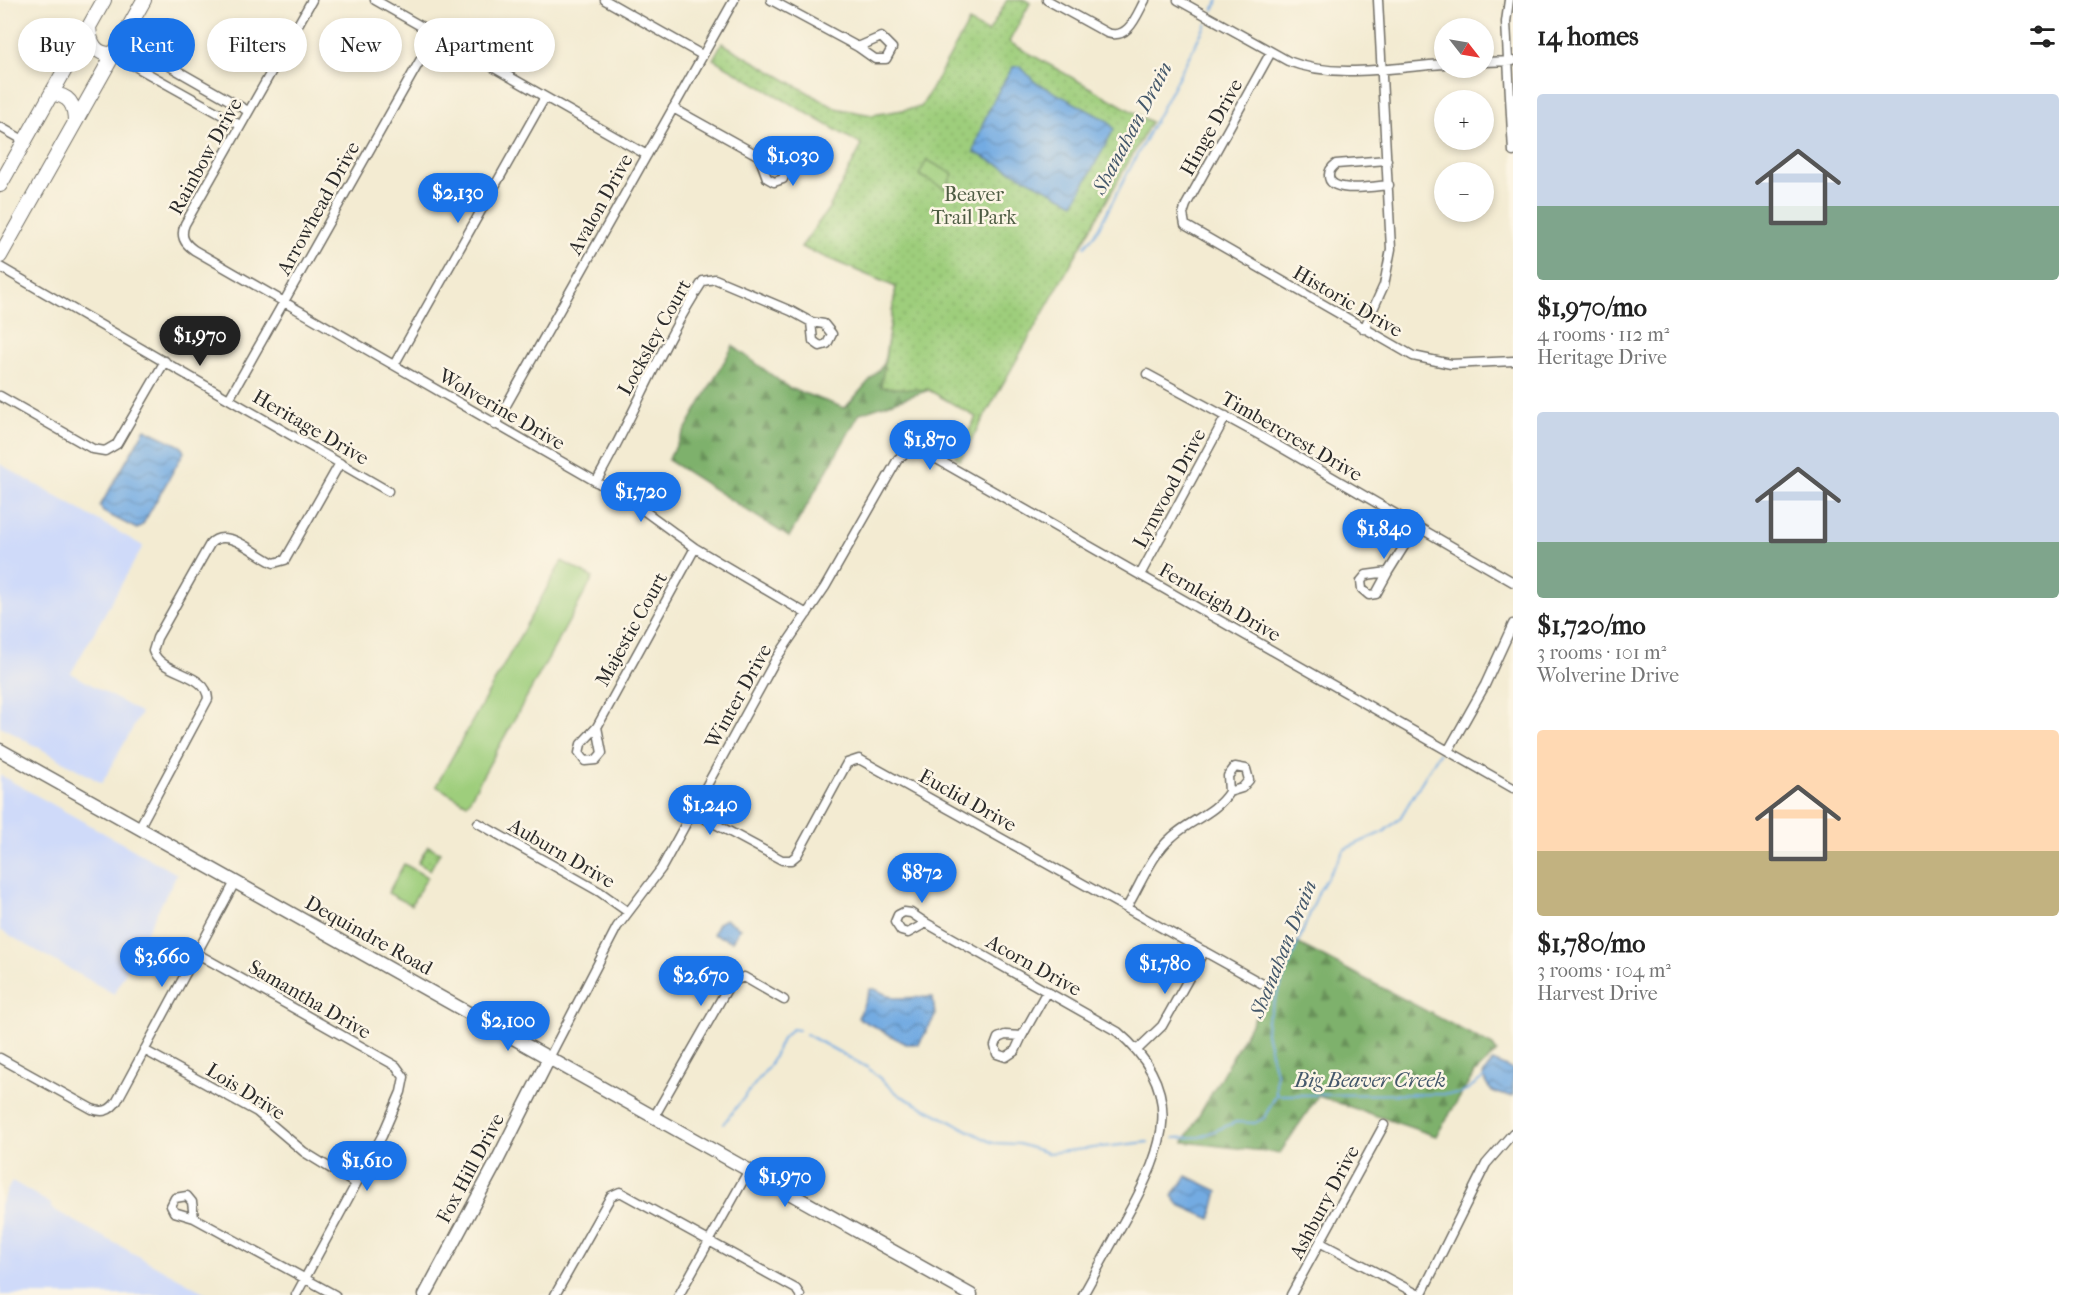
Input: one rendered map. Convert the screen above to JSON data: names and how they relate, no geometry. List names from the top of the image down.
{
  "streets": {
    "main road": ["Dequindre Road", "Fox Hill Drive"],
    "street": [
      "Hinge Drive",
      "Rainbow Drive",
      "Avalon Drive",
      "Arrowhead Drive",
      "Historic Drive",
      "Locksley Court",
      "Wolverine Drive",
      "Heritage Drive",
      "Timbercrest Drive",
      "Lynwood Drive",
      "Fernleigh Drive",
      "Majestic Court",
      "Winter Drive",
      "Euclid Drive",
      "Auburn Drive",
      "Acorn Drive",
      "Samantha Drive",
      "Lois Drive",
      "Ashbury Drive"
    ]
  },
  "crossings": [
    ["Hinge Drive", "Historic Drive"],
    ["Rainbow Drive", "Wolverine Drive"],
    ["Avalon Drive", "Wolverine Drive"],
    ["Arrowhead Drive", "Wolverine Drive"],
    ["Arrowhead Drive", "Heritage Drive"],
    ["Locksley Court", "Wolverine Drive"],
    ["Wolverine Drive", "Majestic Court"],
    ["Wolverine Drive", "Winter Drive"],
    ["Timbercrest Drive", "Lynwood Drive"],
    ["Lynwood Drive", "Fernleigh Drive"],
    ["Fernleigh Drive", "Winter Drive"],
    ["Winter Drive", "Euclid Drive"],
    ["Winter Drive", "Auburn Drive"],
    ["Winter Drive", "Dequindre Road"],
    ["Winter Drive", "Fox Hill Drive"],
    ["Dequindre Road", "Fox Hill Drive"],
    ["Samantha Drive", "Lois Drive"]
  ],
  "water": ["Shanahan Drain", "Big Beaver Creek"],
  "parks": ["Beaver Trail Park"],
  "north": "bottom right",
  "page": {
    "heading": "14 homes",
    "map_buttons": ["+", "−"],
    "chip": [
      "Buy",
      "Rent",
      "Filters",
      "New",
      "Apartment"
    ],
    "list": [
      {
        "name": "$1,970/mo",
        "note": "4 rooms · 112 m² · Heritage Drive"
      },
      {
        "name": "$1,720/mo",
        "note": "3 rooms · 101 m² · Wolverine Drive"
      },
      {
        "name": "$1,780/mo",
        "note": "3 rooms · 104 m² · Harvest Drive"
      }
    ],
    "price": [
      "$1,030",
      "$2,130",
      "$1,970",
      "$1,870",
      "$1,720",
      "$1,840",
      "$1,240",
      "$872",
      "$3,660",
      "$1,780",
      "$2,670",
      "$2,100",
      "$1,610",
      "$1,970"
    ]
  }
}
